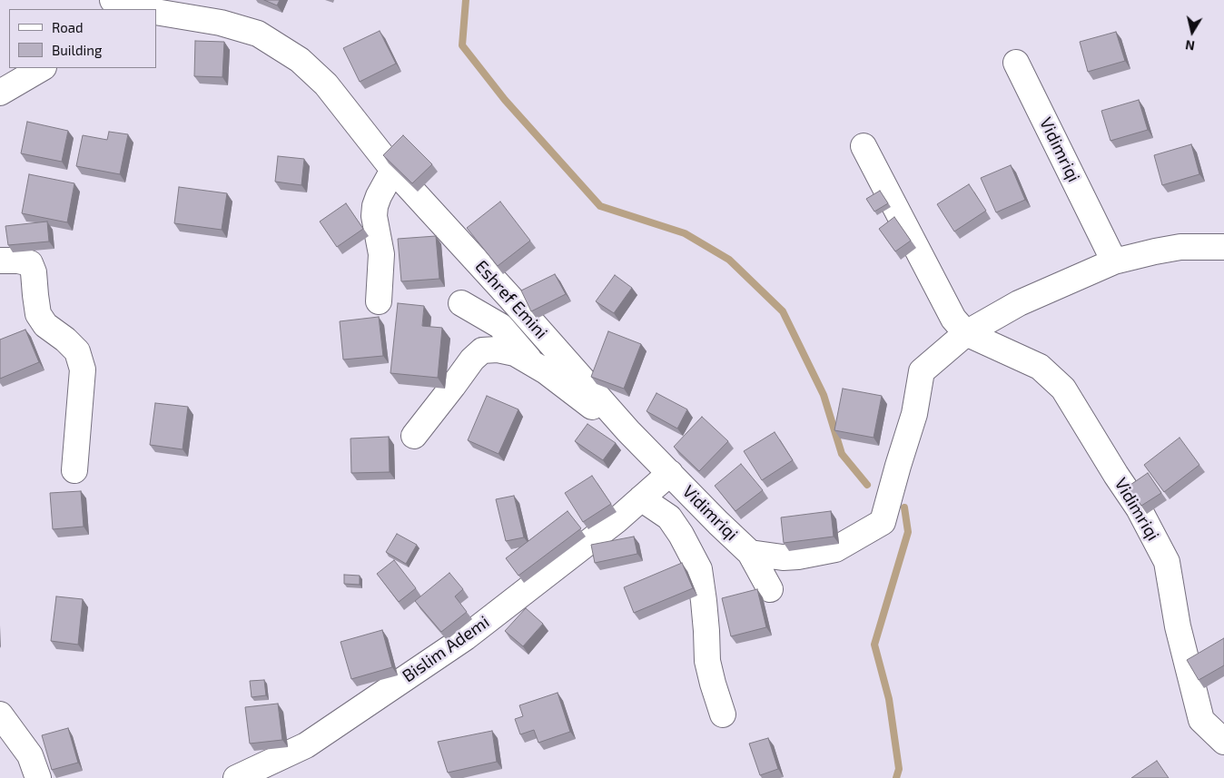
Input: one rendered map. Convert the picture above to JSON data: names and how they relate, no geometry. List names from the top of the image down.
{
  "streets": {
    "street": ["Vidimriqi", "Eshref Emini", "Bislim Ademi"]
  },
  "crossings": [
    ["Vidimriqi", "Eshref Emini"],
    ["Vidimriqi", "Bislim Ademi"],
    ["Eshref Emini", "Bislim Ademi"]
  ],
  "legend": ["Road", "Building"],
  "north": "bottom"
}
